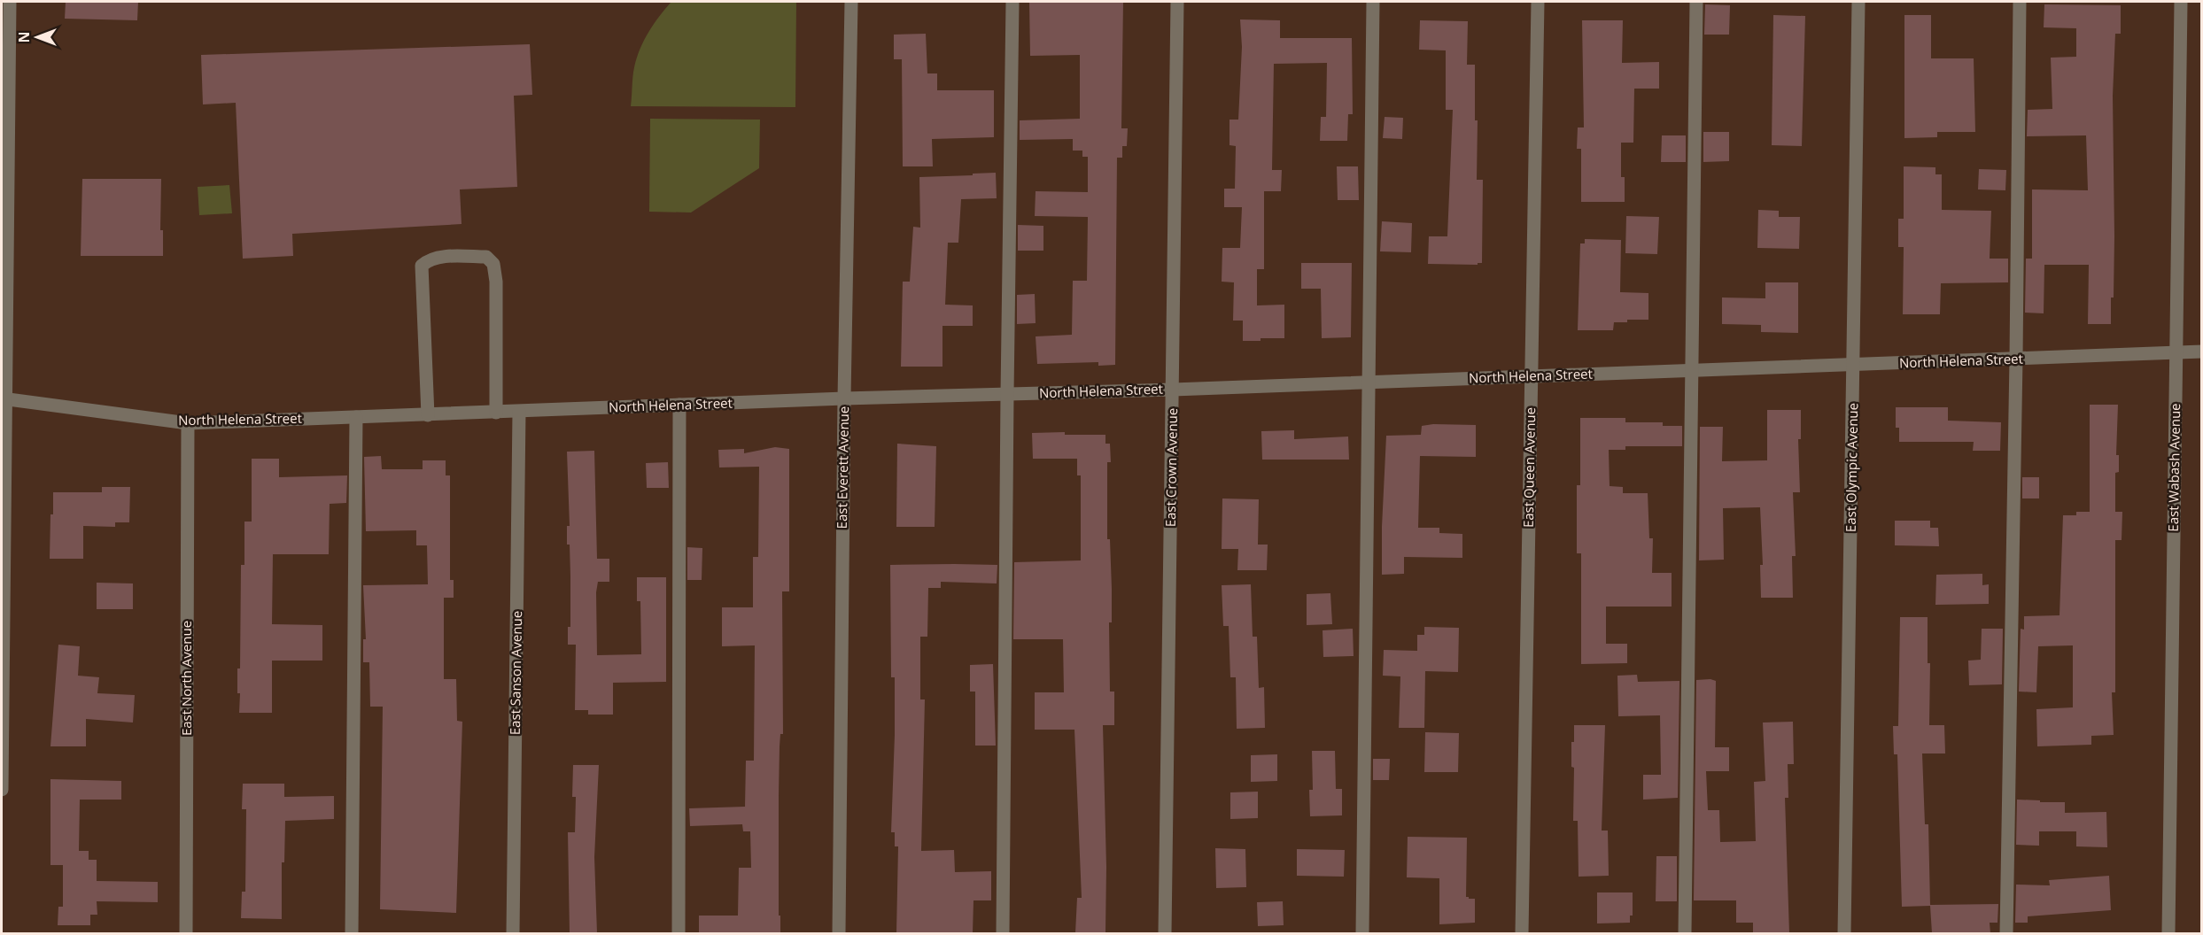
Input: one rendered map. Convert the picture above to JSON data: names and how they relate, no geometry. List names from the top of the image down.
{
  "streets": {
    "street": [
      "North Helena Street",
      "East Everett Avenue",
      "East Crown Avenue",
      "East Queen Avenue",
      "East Olympic Avenue",
      "East Wabash Avenue",
      "East Sanson Avenue",
      "East North Avenue"
    ]
  },
  "crossings": [
    ["North Helena Street", "East Everett Avenue"],
    ["North Helena Street", "East Crown Avenue"],
    ["North Helena Street", "East Queen Avenue"],
    ["North Helena Street", "East Olympic Avenue"],
    ["North Helena Street", "East Wabash Avenue"],
    ["North Helena Street", "East Sanson Avenue"],
    ["North Helena Street", "East North Avenue"]
  ],
  "north": "left"
}
